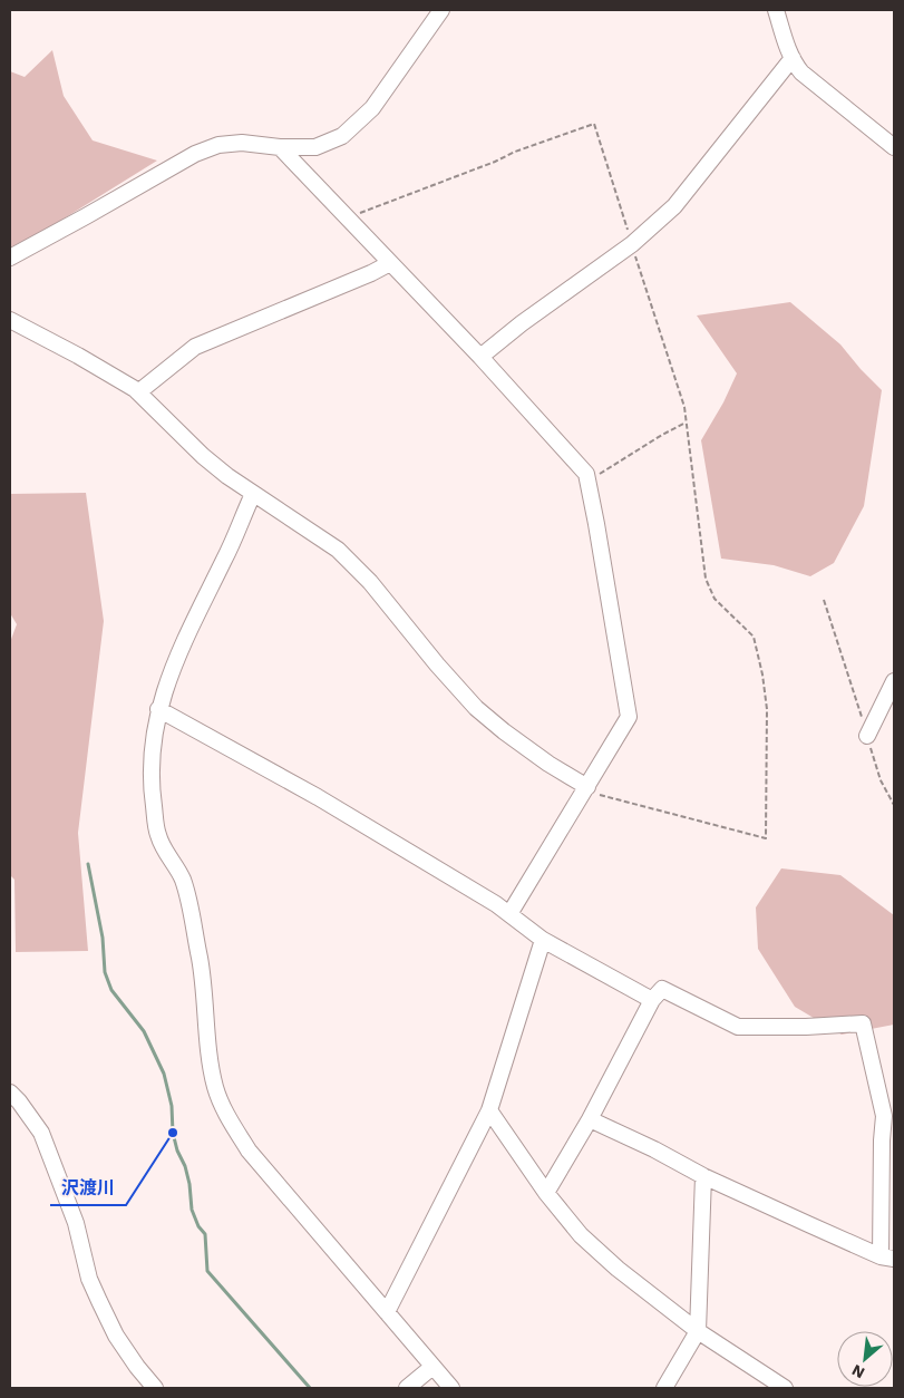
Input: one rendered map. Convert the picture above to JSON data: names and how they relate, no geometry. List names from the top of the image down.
{
  "places": ["沢渡川"],
  "north": "bottom left"
}
